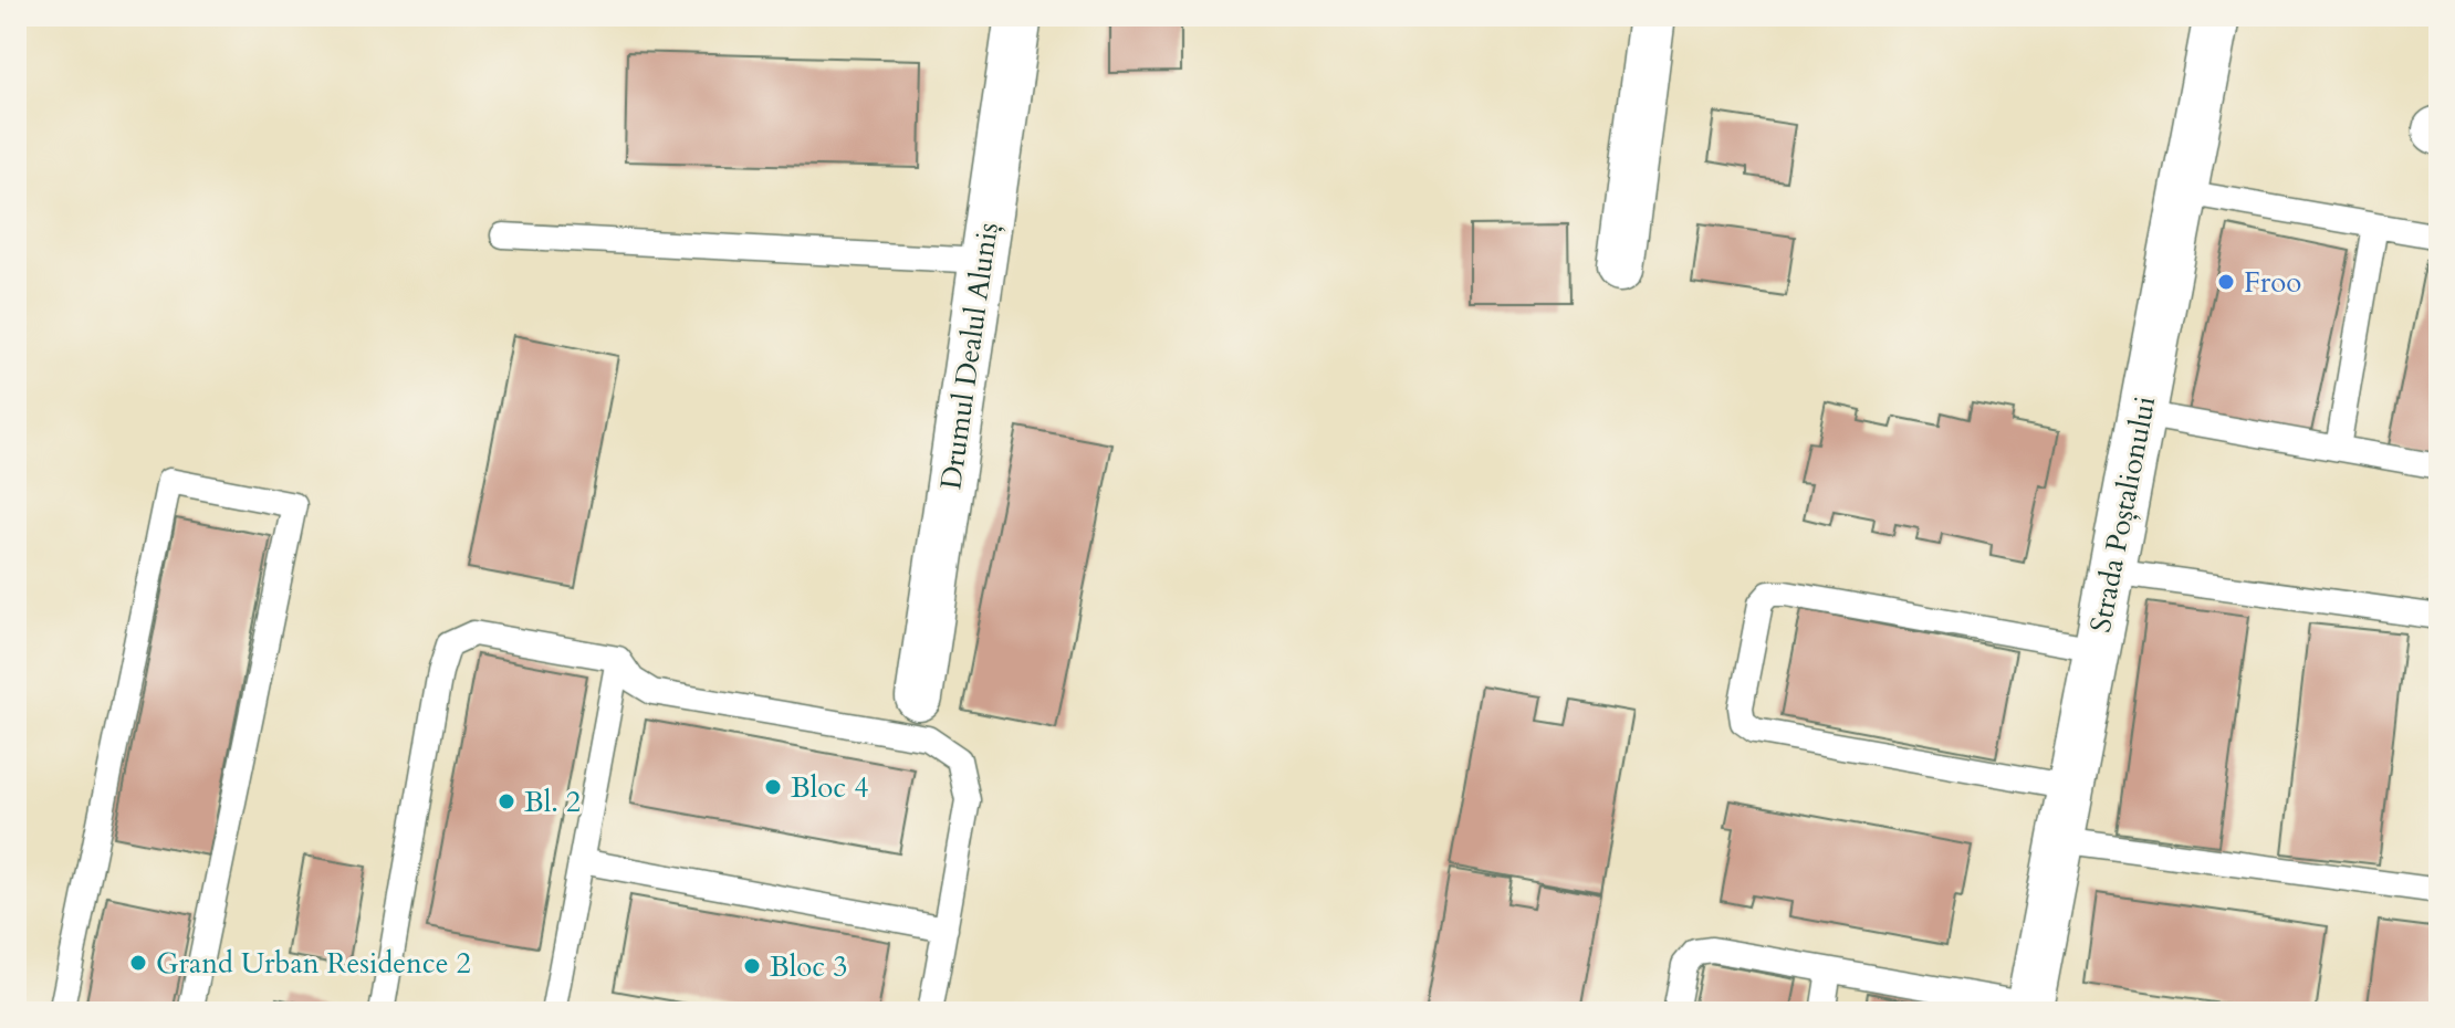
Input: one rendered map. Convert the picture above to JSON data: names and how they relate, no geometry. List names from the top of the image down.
{
  "streets": {
    "street": ["Drumul Dealul Aluniș", "Strada Poștalionului"]
  },
  "places": [
    "Froo",
    "Bloc 4",
    "Bl. 2",
    "Grand Urban Residence 2",
    "Bloc 3"
  ]
}
